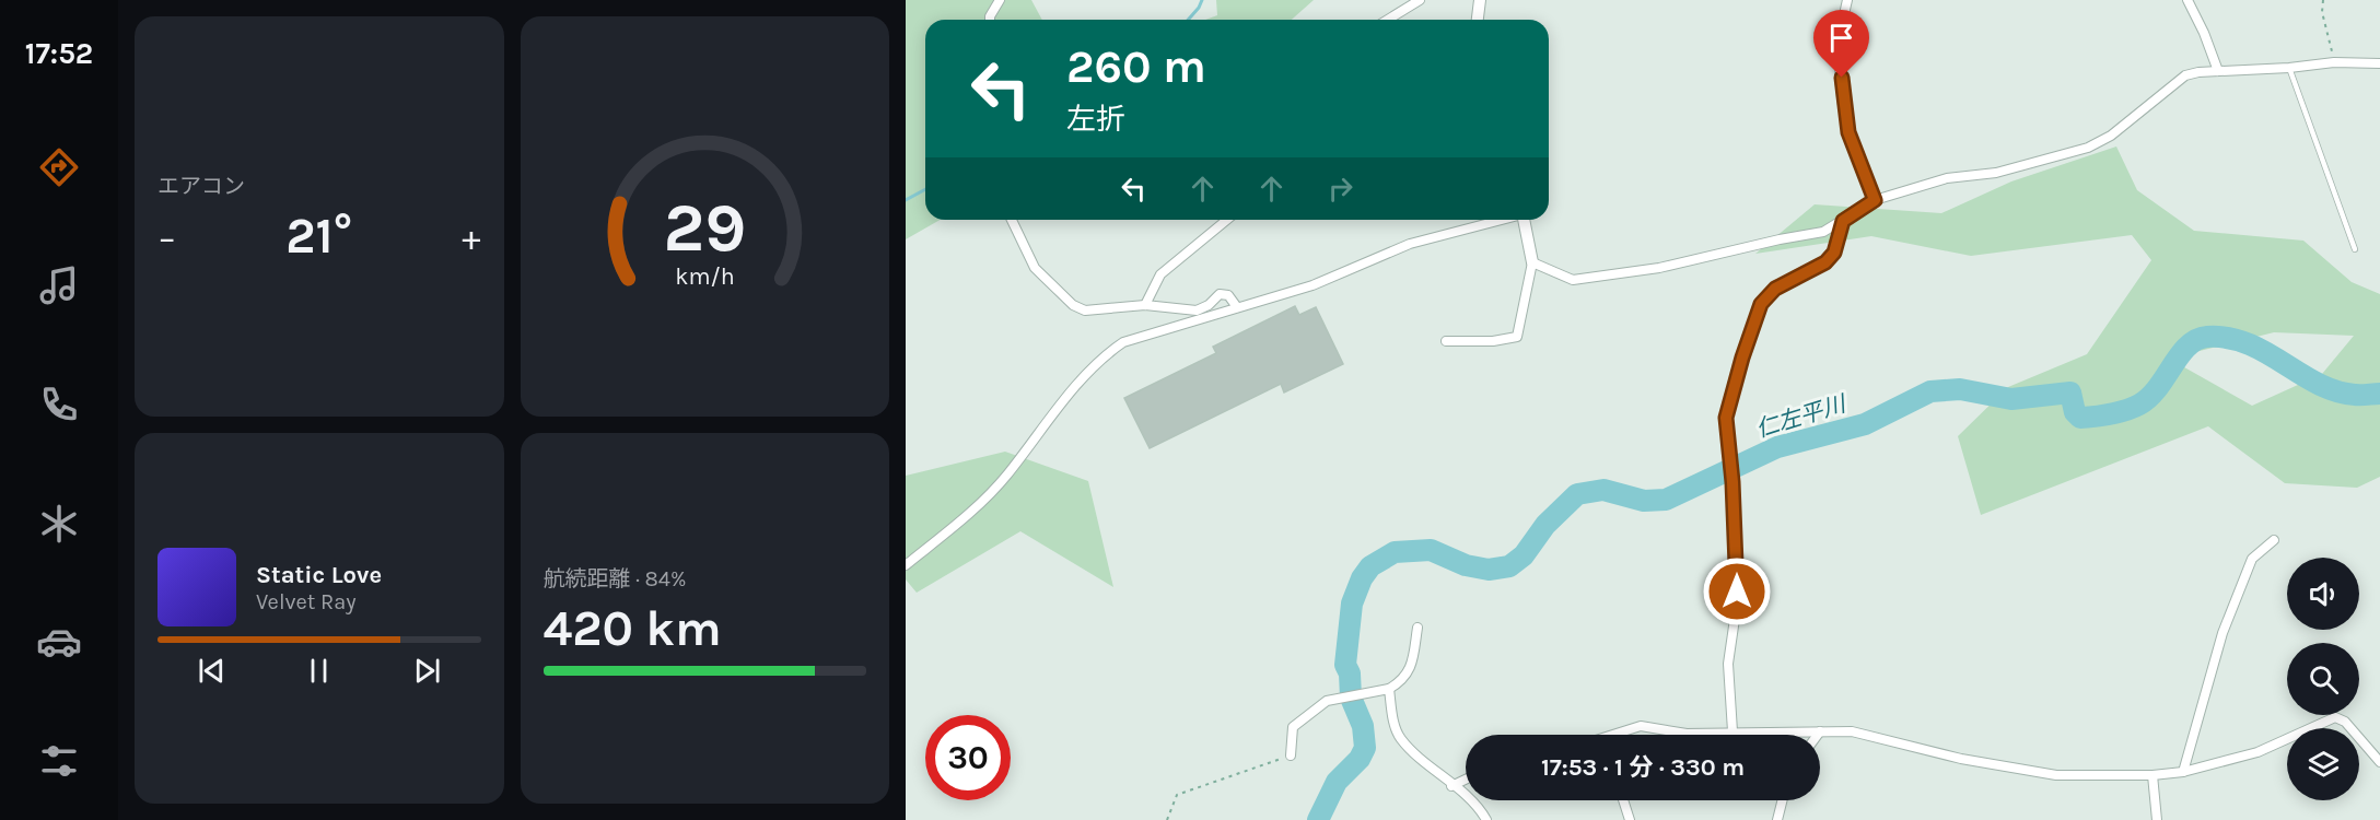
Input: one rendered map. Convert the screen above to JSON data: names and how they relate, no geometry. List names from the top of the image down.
{
  "water": ["仁左平川"],
  "page": {
    "tabs": "17:52",
    "tile": [
      "エアコン",
      ["航続距離 · 84%", "420 km"]
    ],
    "turn": ["260 m", "左折"],
    "heat": ["−", "21°", "+"],
    "song": ["Static Love", "Velvet Ray"],
    "limit": "30",
    "trip": "17:53 · 1 分 · 330 m",
    "gauge": ["29", "km/h"]
  }
}
